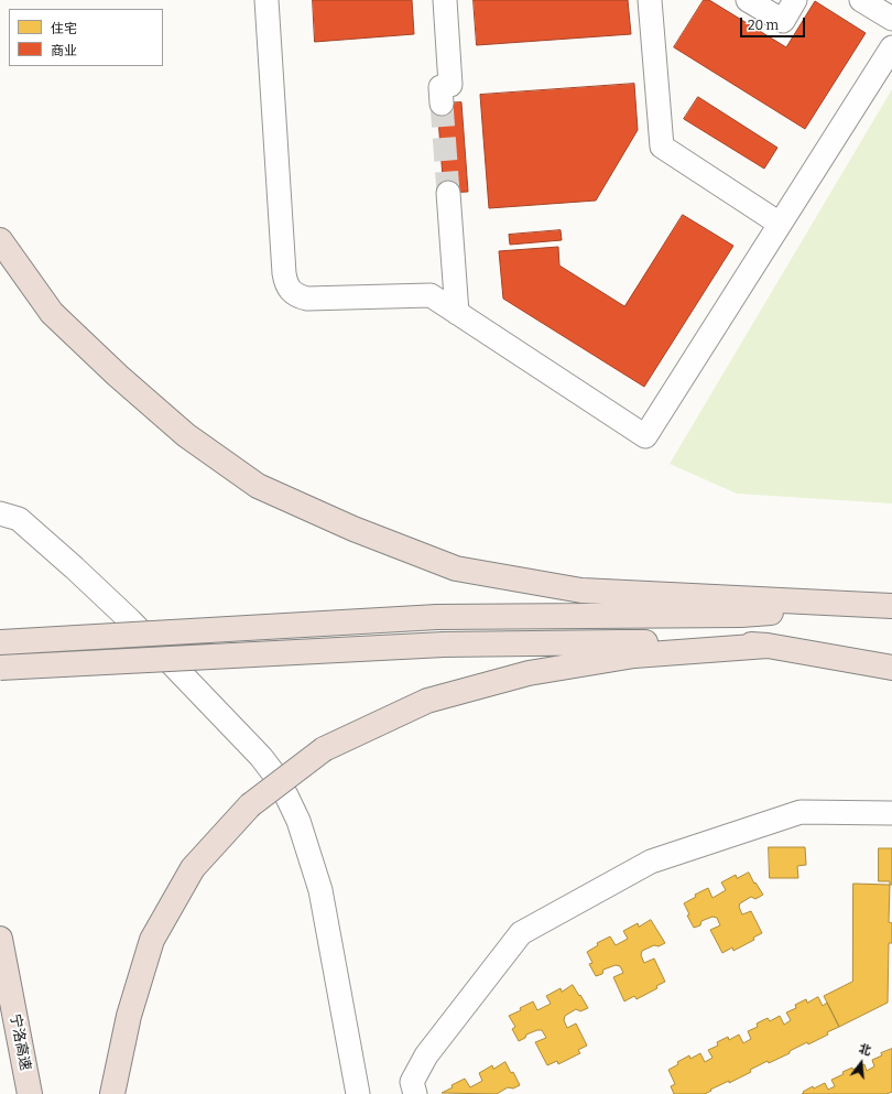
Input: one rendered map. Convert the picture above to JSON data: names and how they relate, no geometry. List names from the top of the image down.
{
  "streets": {
    "highway": ["宁洛高速"]
  },
  "legend": ["住宅", "商业"],
  "scale_bar": "20 m",
  "north": "top"
}
